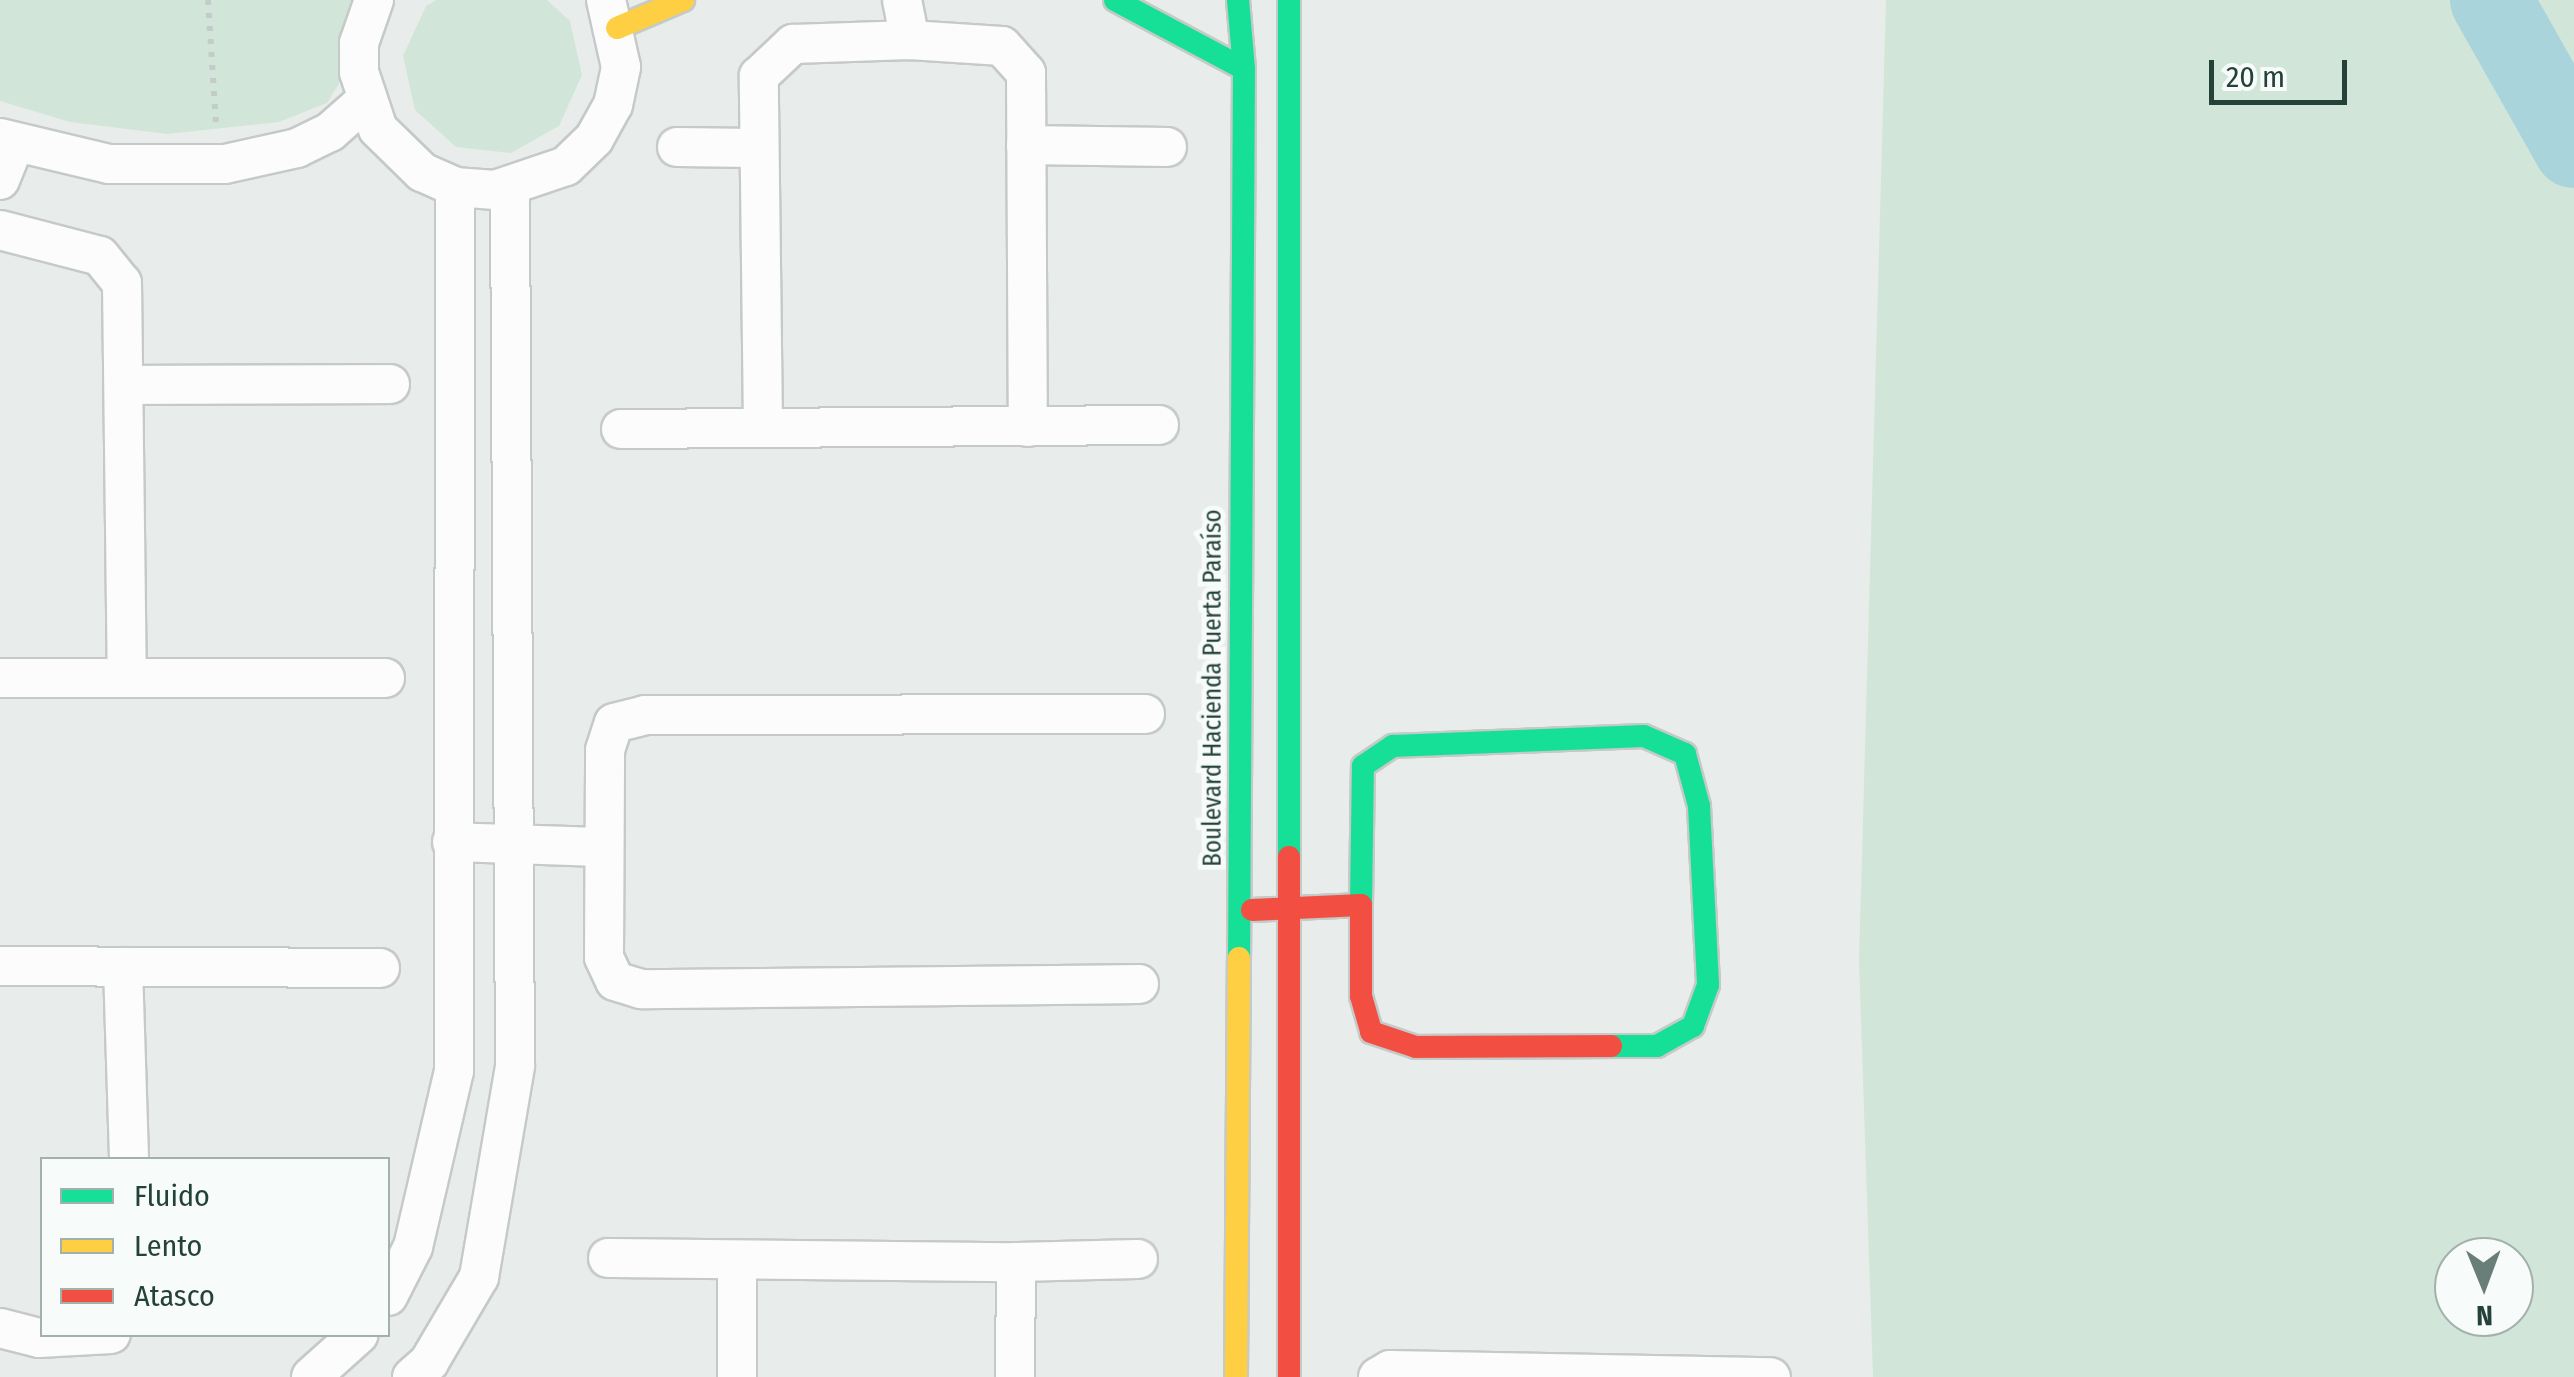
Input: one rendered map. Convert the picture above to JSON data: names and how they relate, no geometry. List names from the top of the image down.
{
  "streets": {
    "street": ["Boulevard Hacienda Puerta Paraíso"]
  },
  "legend": ["Fluido", "Lento", "Atasco"],
  "scale_bar": "20 m",
  "north": "bottom"
}
